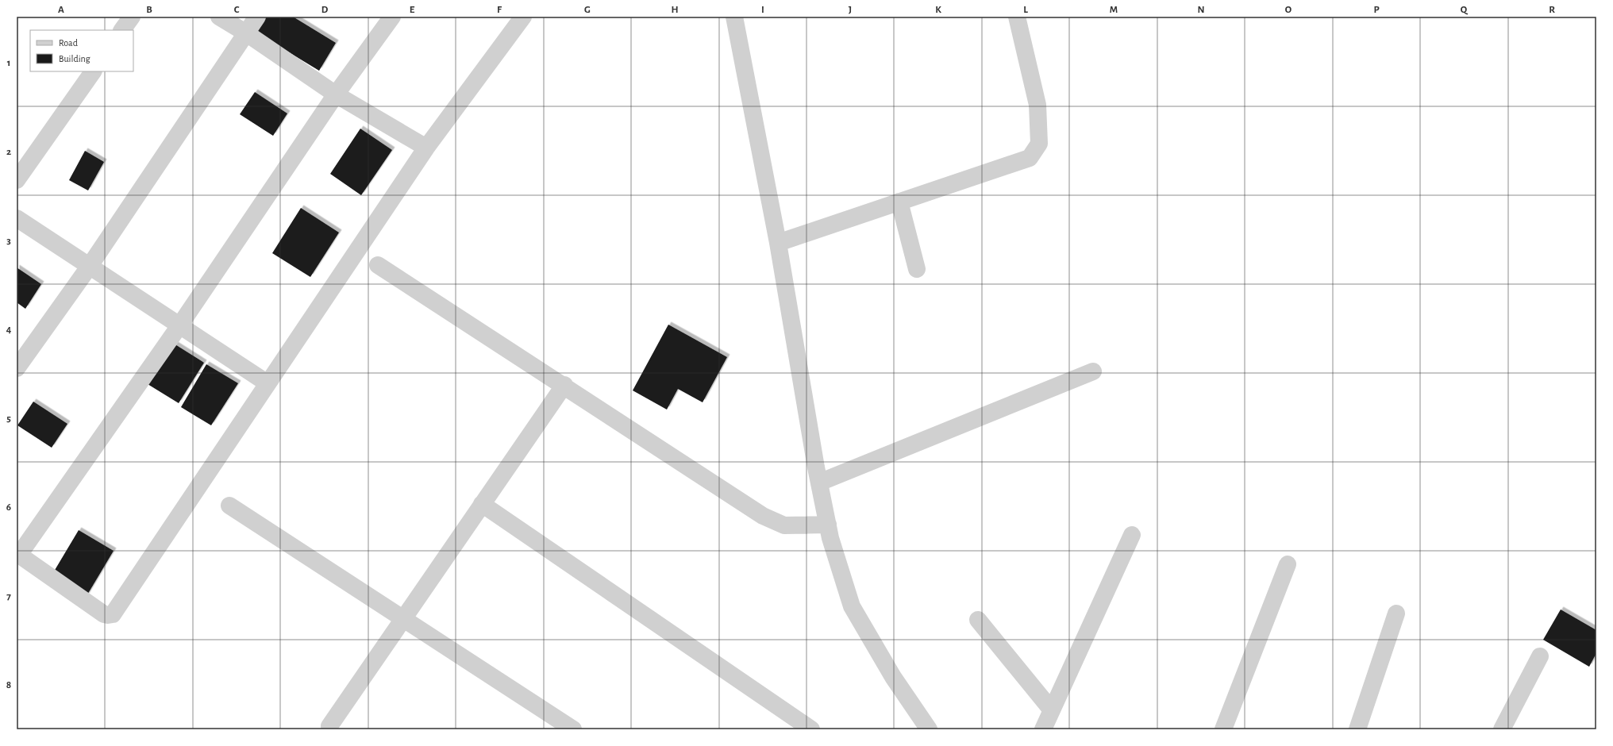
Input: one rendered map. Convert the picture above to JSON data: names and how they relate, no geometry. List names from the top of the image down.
{
  "legend": ["Road", "Building"],
  "grid": {
    "columns": [
      "A",
      "B",
      "C",
      "D",
      "E",
      "F",
      "G",
      "H",
      "I",
      "J",
      "K",
      "L",
      "M",
      "N",
      "O",
      "P",
      "Q",
      "R"
    ],
    "rows": [
      "1",
      "2",
      "3",
      "4",
      "5",
      "6",
      "7",
      "8"
    ]
  }
}
